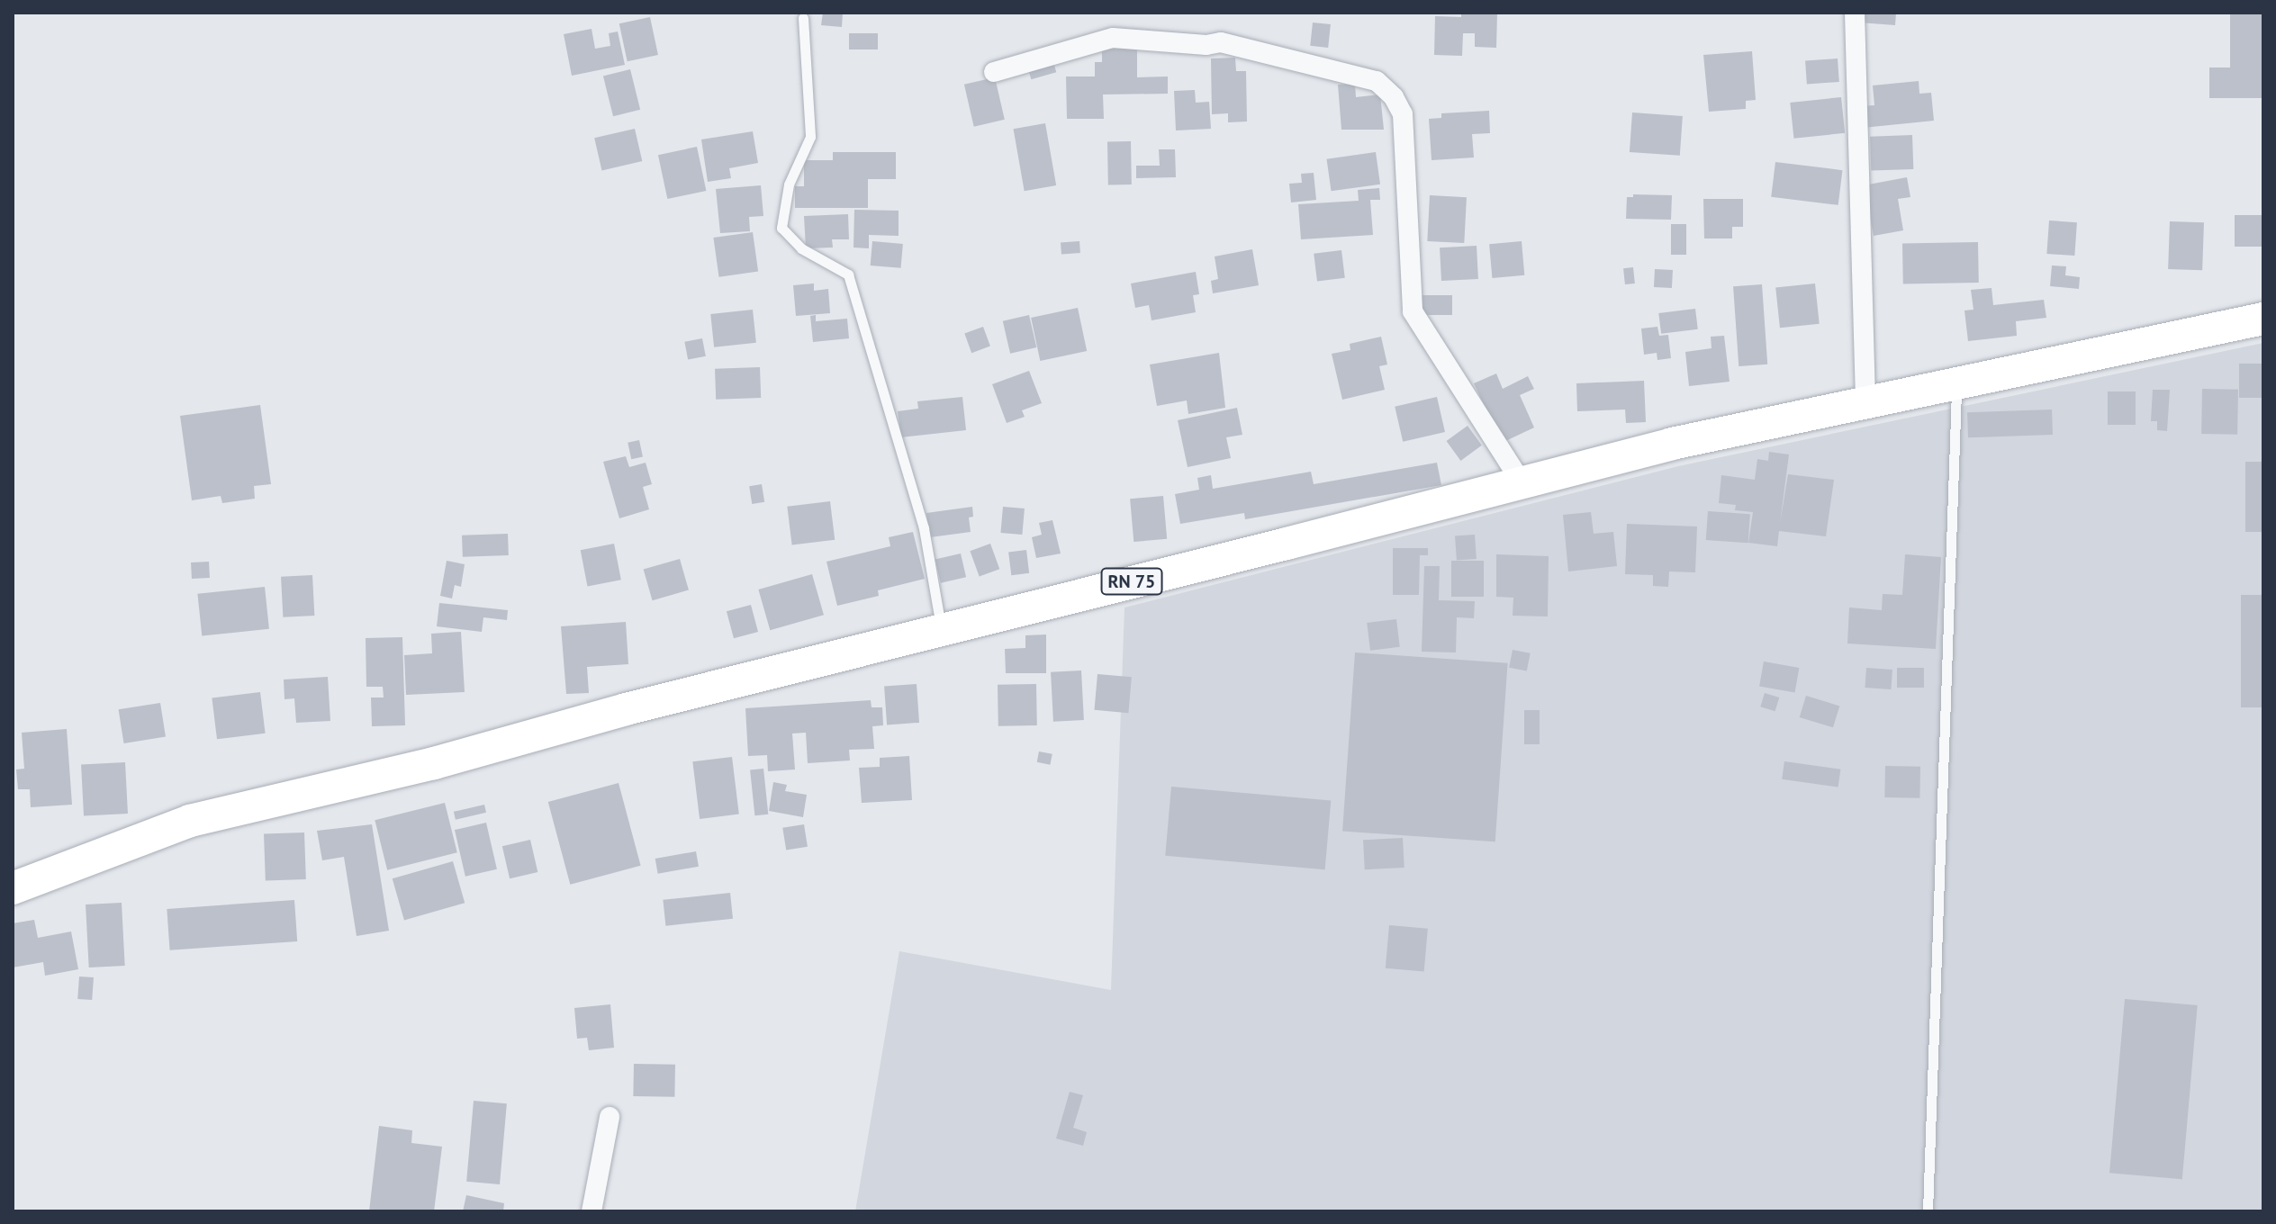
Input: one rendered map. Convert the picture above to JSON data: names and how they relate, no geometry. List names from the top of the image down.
{
  "streets": {
    "main road": ["RN 75"]
  }
}
